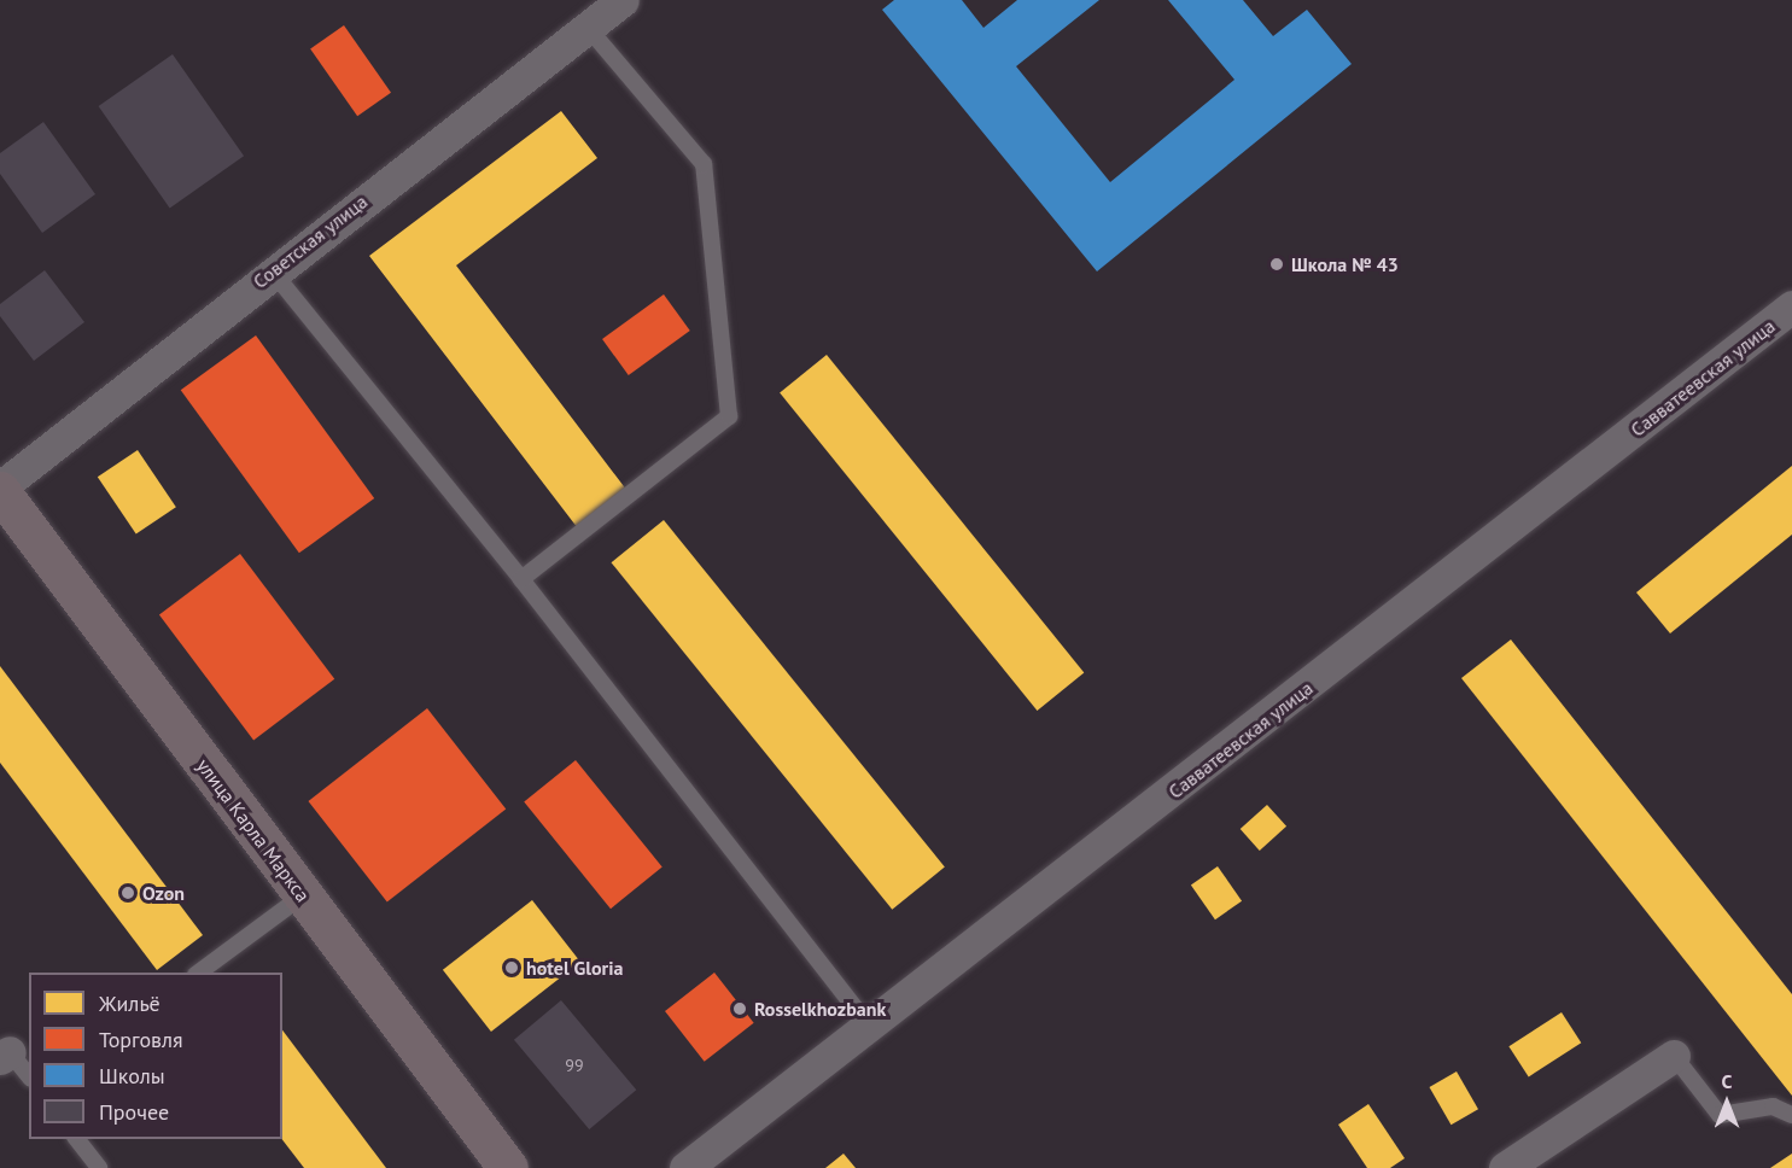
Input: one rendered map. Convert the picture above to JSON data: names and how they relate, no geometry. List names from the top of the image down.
{
  "streets": {
    "highway": ["улица Карла Маркса"],
    "street": ["Советская улица", "Савватеевская улица"]
  },
  "crossings": [
    ["Советская улица", "улица Карла Маркса"]
  ],
  "places": [
    "Школа № 43",
    "Ozon",
    "hotel Gloria",
    "Rosselkhozbank"
  ],
  "house_numbers": ["99"],
  "legend": [
    "Жильё",
    "Торговля",
    "Школы",
    "Прочее"
  ],
  "north": "top"
}
